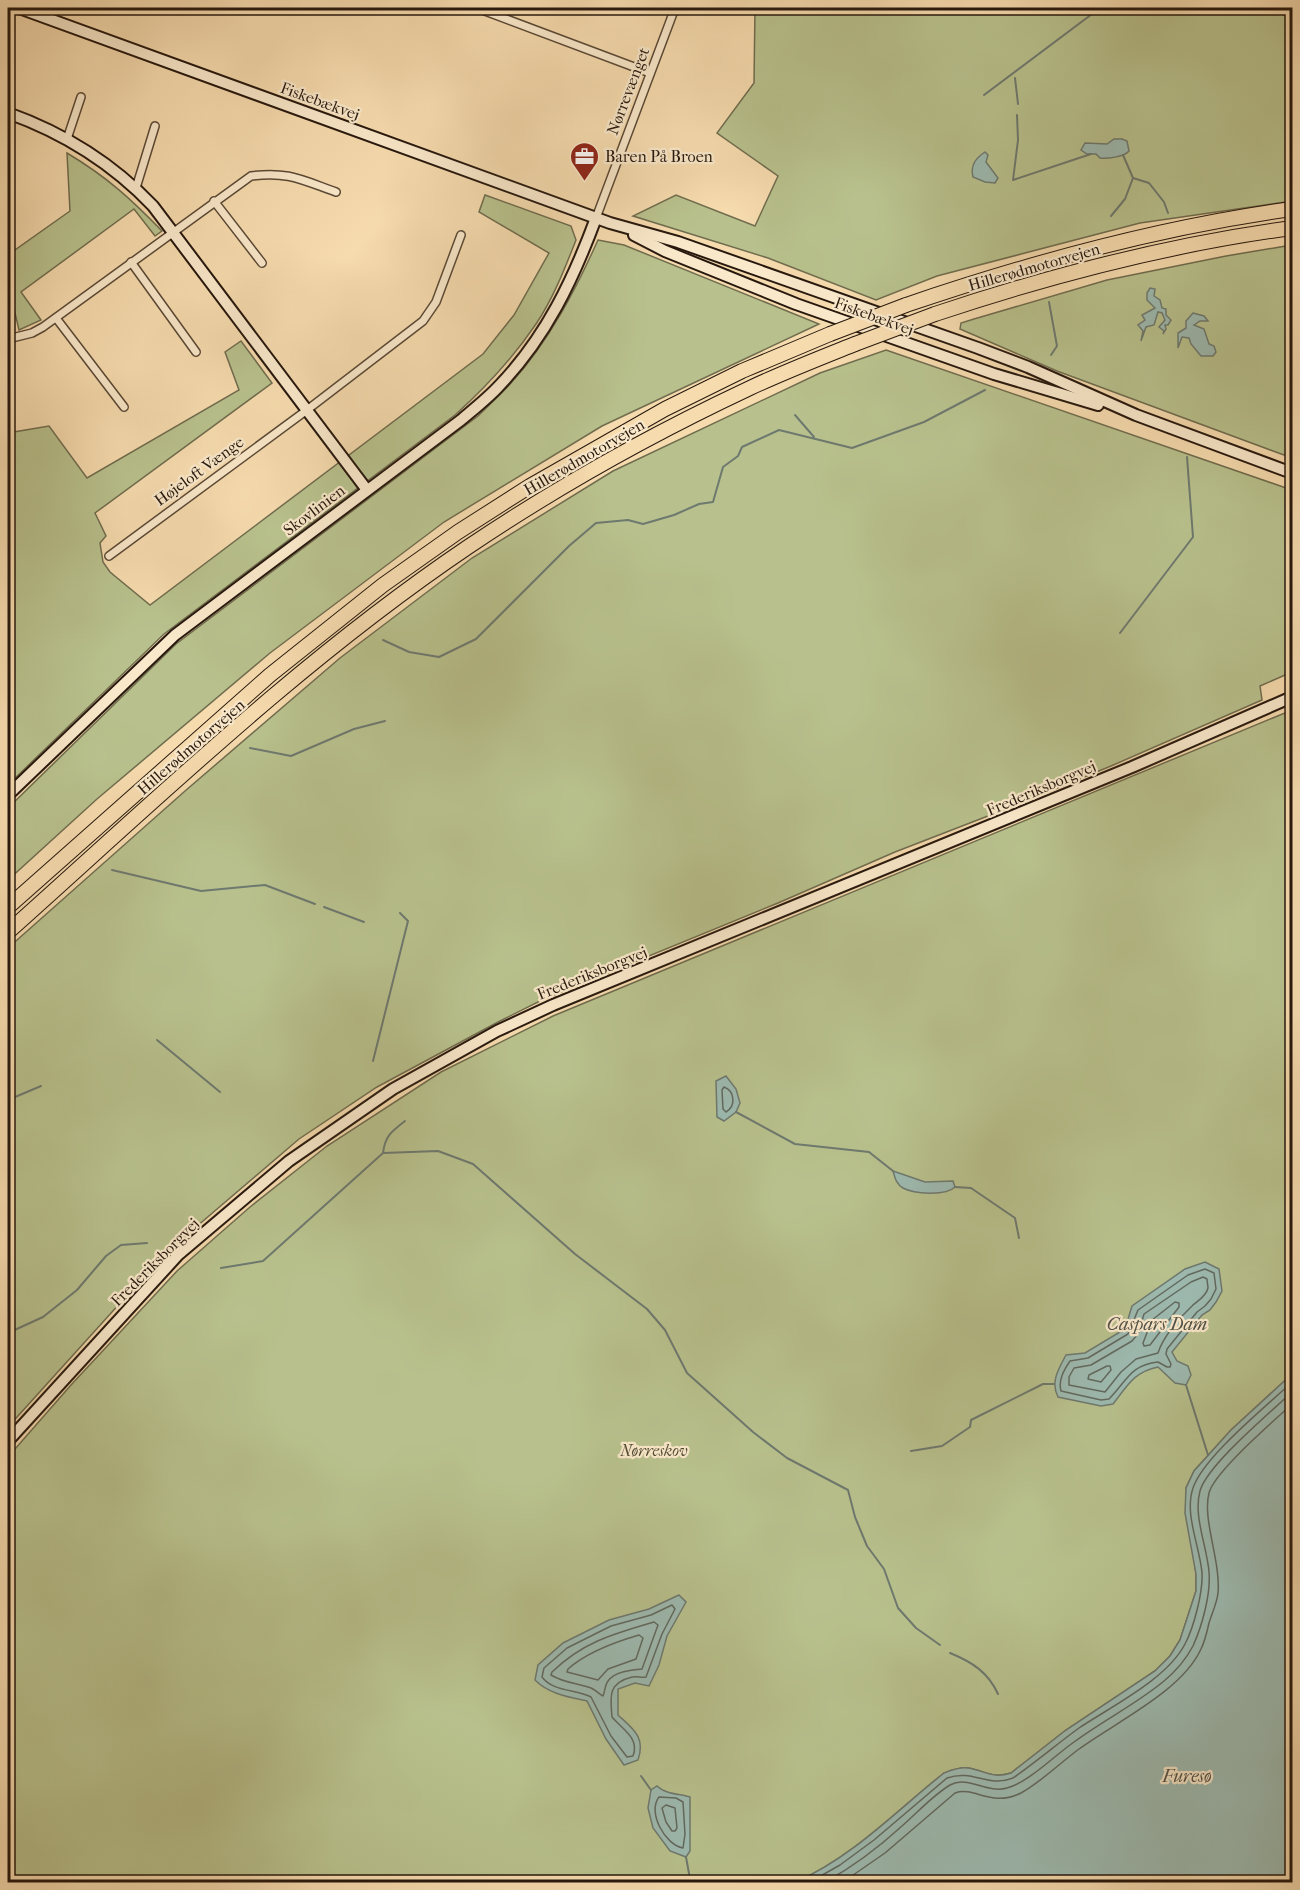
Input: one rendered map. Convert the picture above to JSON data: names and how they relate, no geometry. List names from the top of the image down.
{
  "streets": {
    "highway": ["Hillerødmotorvejen"],
    "street": [
      "Nørrevænget",
      "Fiskebækvej",
      "Højeloft Vænge",
      "Skovlinien",
      "Frederiksborgvej"
    ]
  },
  "crossings": [
    ["Nørrevænget", "Fiskebækvej"],
    ["Nørrevænget", "Skovlinien"],
    ["Fiskebækvej", "Skovlinien"]
  ],
  "water": ["Caspars Dam", "Furesø"],
  "parks": ["Nørreskov"],
  "places": {
    "office": ["Baren På Broen"]
  }
}
